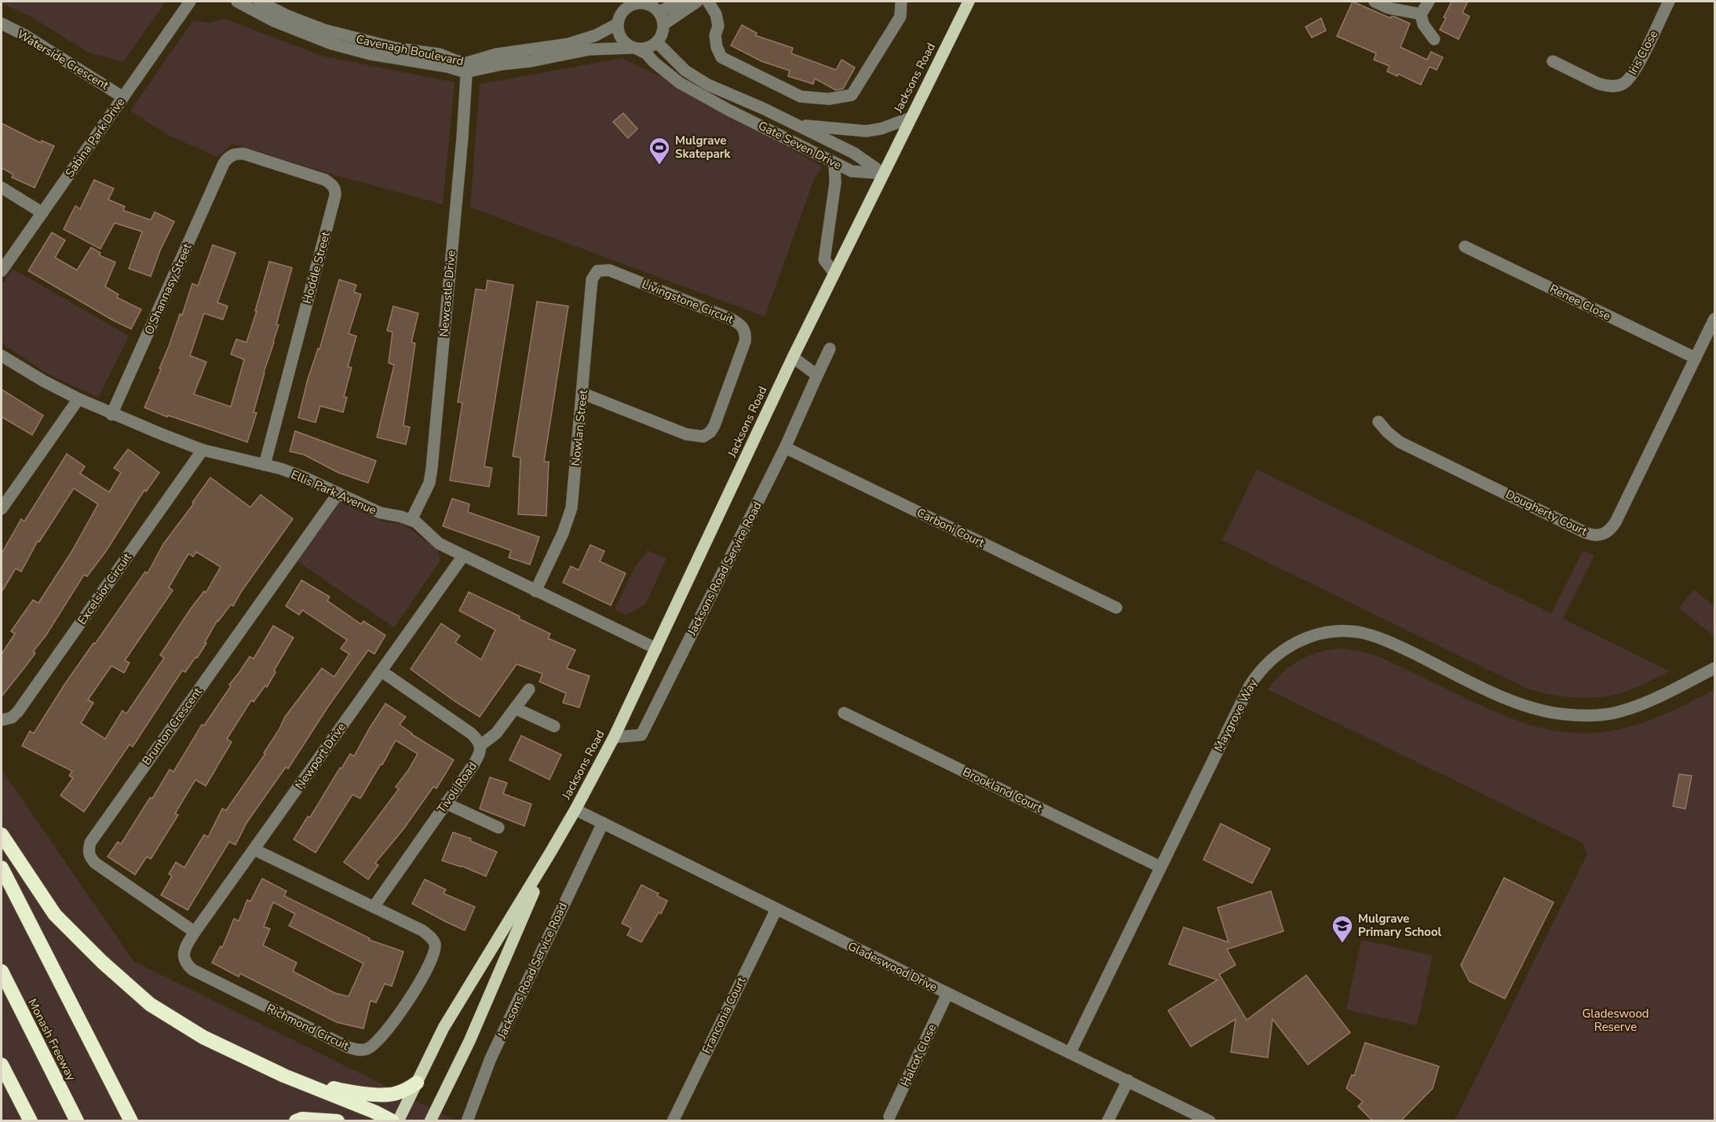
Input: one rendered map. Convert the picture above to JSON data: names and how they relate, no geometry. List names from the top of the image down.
{
  "streets": {
    "highway": ["Monash Freeway"],
    "main road": ["Jacksons Road"],
    "street": [
      "Cavenagh Boulevard",
      "Iris Close",
      "Waterside Crescent",
      "Sabina Park Drive",
      "Gate Seven Drive",
      "Hoddle Street",
      "O'Shannasy Street",
      "Newcastle Drive",
      "Livingstone Circuit",
      "Renee Close",
      "Nowlan Street",
      "Ellis Park Avenue",
      "Dougherty Court",
      "Carboni Court",
      "Jacksons Road Service Road",
      "Excelsior Circuit",
      "Maygrove Way",
      "Brunton Crescent",
      "Newport Drive",
      "Tivoli Road",
      "Brookland Court",
      "Gladeswood Drive",
      "Franconia Court",
      "Richmond Circuit",
      "Halcot Close"
    ]
  },
  "crossings": [
    ["Cavenagh Boulevard", "Gate Seven Drive"],
    ["Cavenagh Boulevard", "Newcastle Drive"],
    ["Waterside Crescent", "Sabina Park Drive"],
    ["Jacksons Road", "Gate Seven Drive"],
    ["Jacksons Road", "Ellis Park Avenue"],
    ["Jacksons Road", "Jacksons Road Service Road"],
    ["Jacksons Road", "Gladeswood Drive"],
    ["Hoddle Street", "O'Shannasy Street"],
    ["Hoddle Street", "Ellis Park Avenue"],
    ["O'Shannasy Street", "Ellis Park Avenue"],
    ["Newcastle Drive", "Ellis Park Avenue"],
    ["Livingstone Circuit", "Nowlan Street"],
    ["Renee Close", "Dougherty Court"],
    ["Nowlan Street", "Ellis Park Avenue"],
    ["Ellis Park Avenue", "Excelsior Circuit"],
    ["Ellis Park Avenue", "Brunton Crescent"],
    ["Ellis Park Avenue", "Newport Drive"],
    ["Carboni Court", "Jacksons Road Service Road"],
    ["Jacksons Road Service Road", "Gladeswood Drive"],
    ["Maygrove Way", "Brookland Court"],
    ["Maygrove Way", "Gladeswood Drive"],
    ["Brunton Crescent", "Newport Drive"],
    ["Newport Drive", "Tivoli Road"],
    ["Newport Drive", "Richmond Circuit"],
    ["Tivoli Road", "Richmond Circuit"],
    ["Gladeswood Drive", "Franconia Court"],
    ["Gladeswood Drive", "Halcot Close"]
  ],
  "parks": ["Gladeswood Reserve"],
  "places": {
    "sports": ["Mulgrave Skatepark"],
    "school or university": ["Mulgrave Primary School"]
  }
}
